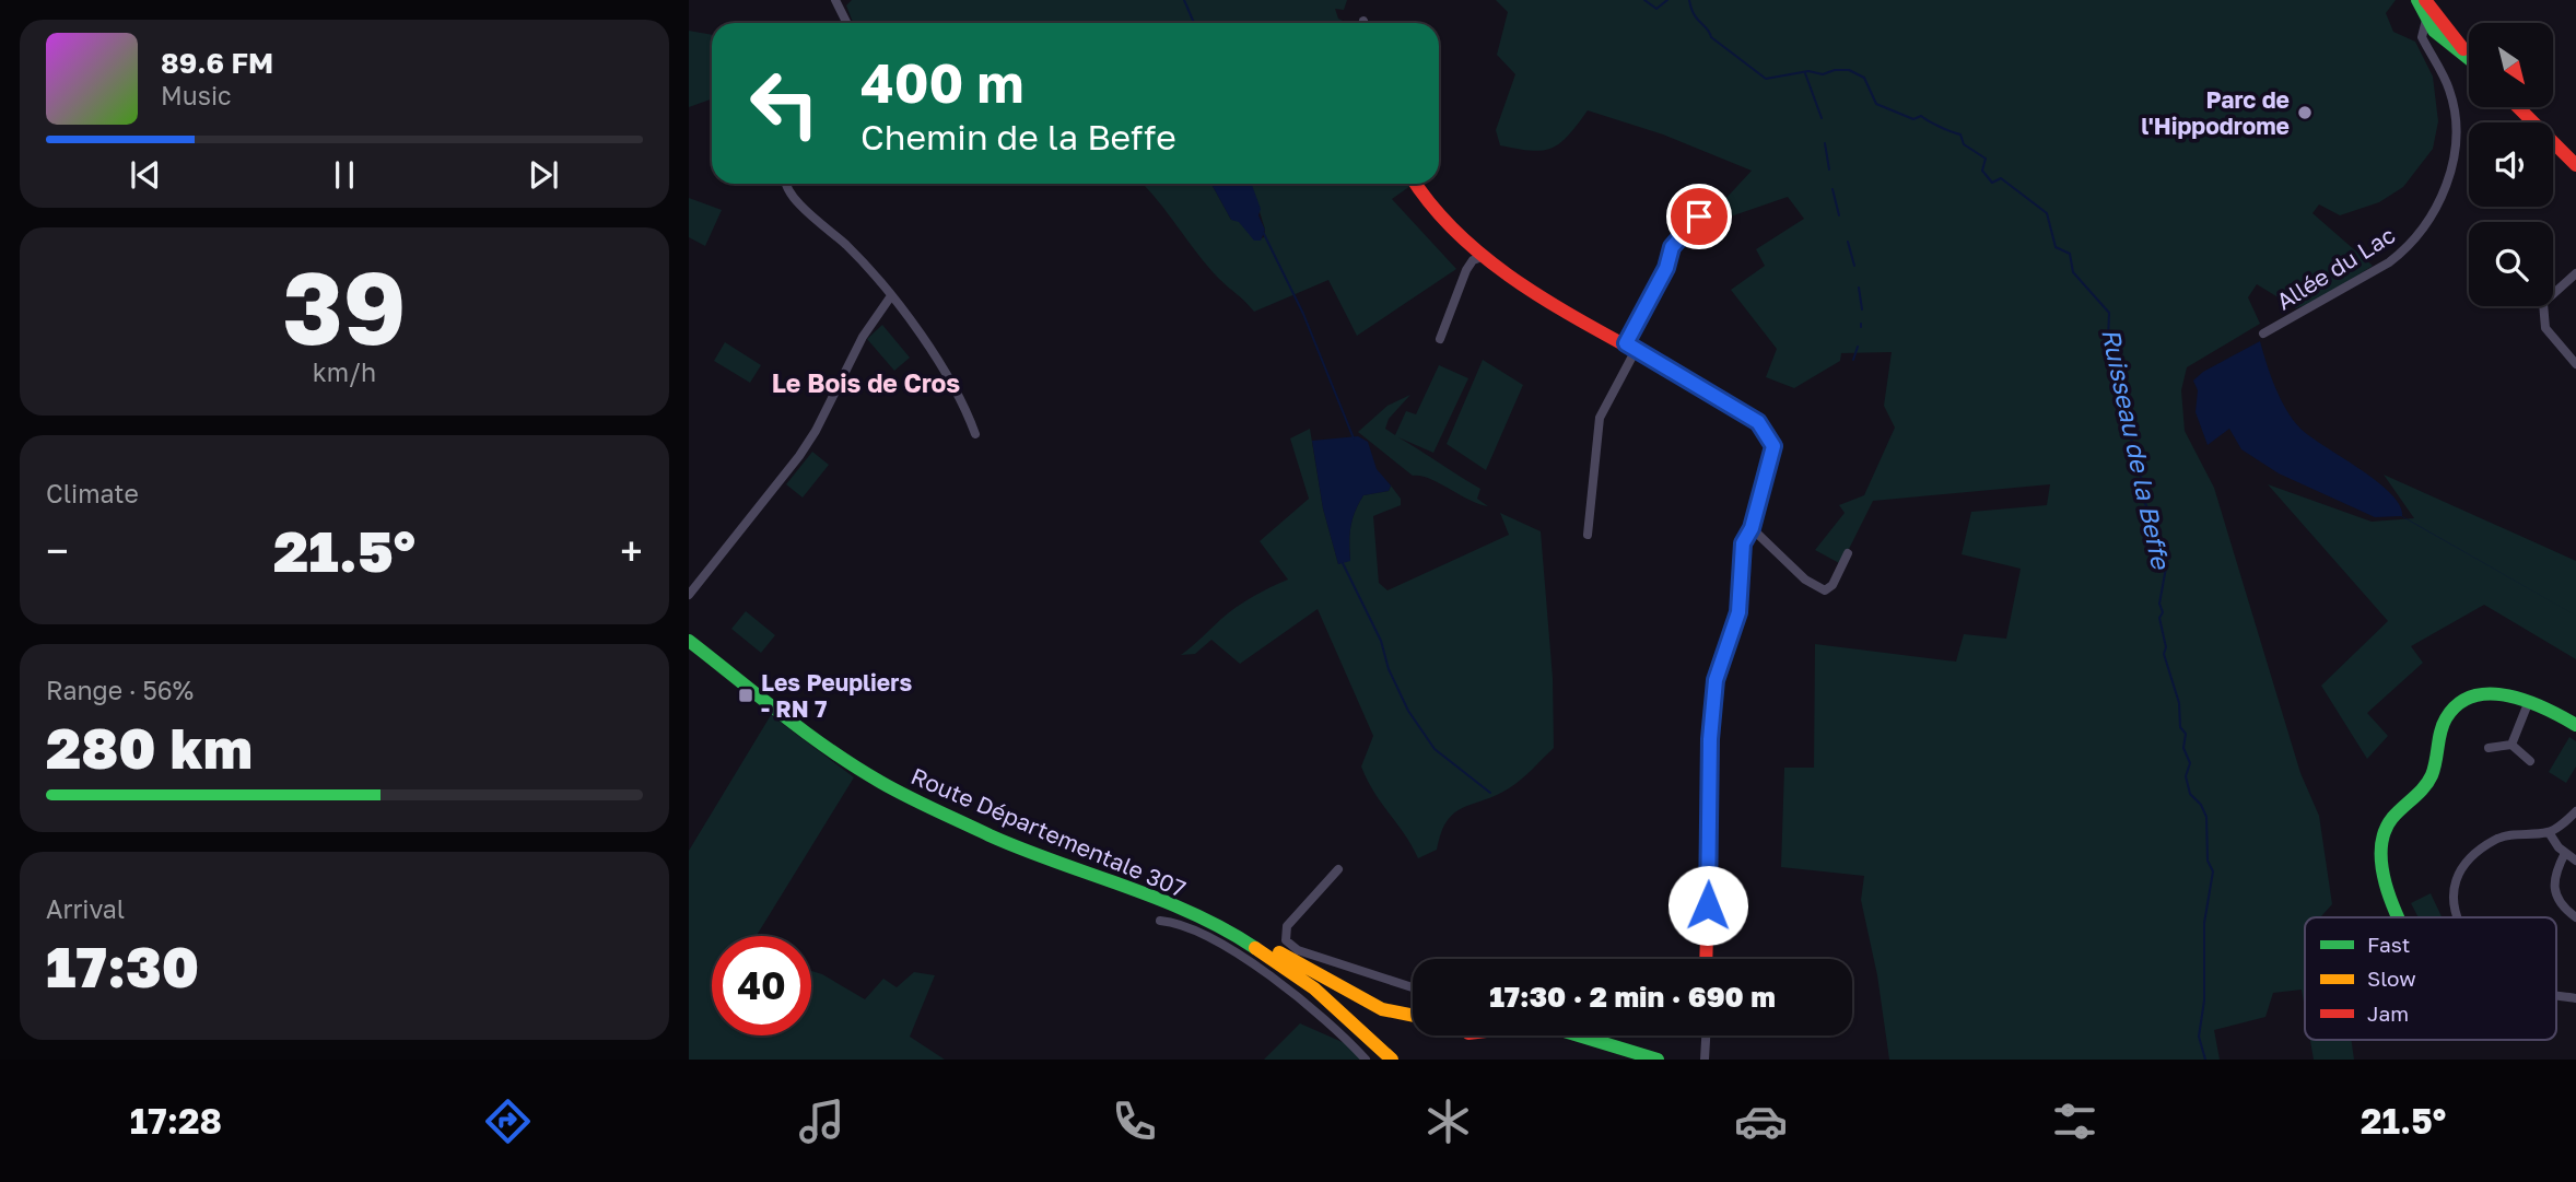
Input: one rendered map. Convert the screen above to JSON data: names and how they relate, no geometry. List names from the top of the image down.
{
  "streets": {
    "street": ["Allée du Lac", "Route Départementale 307"]
  },
  "districts": ["Le Bois de Cros"],
  "water": ["Ruisseau de la Beffe"],
  "places": {
    "other": ["Parc de l'Hippodrome"],
    "transit": ["Les Peupliers - RN 7"]
  },
  "legend": ["Fast", "Slow", "Jam"],
  "north": "bottom right",
  "page": {
    "turn": ["400 m", "Chemin de la Beffe"],
    "song": ["89.6 FM", "Music"],
    "tile": [
      ["39", "km/h"],
      "Climate",
      ["Range · 56%", "280 km"],
      ["Arrival", "17:30"]
    ],
    "heat": ["−", "21.5°", "+"],
    "limit": "40",
    "trip": "17:30 · 2 min · 690 m",
    "tabs": ["17:28", "21.5°"]
  }
}
